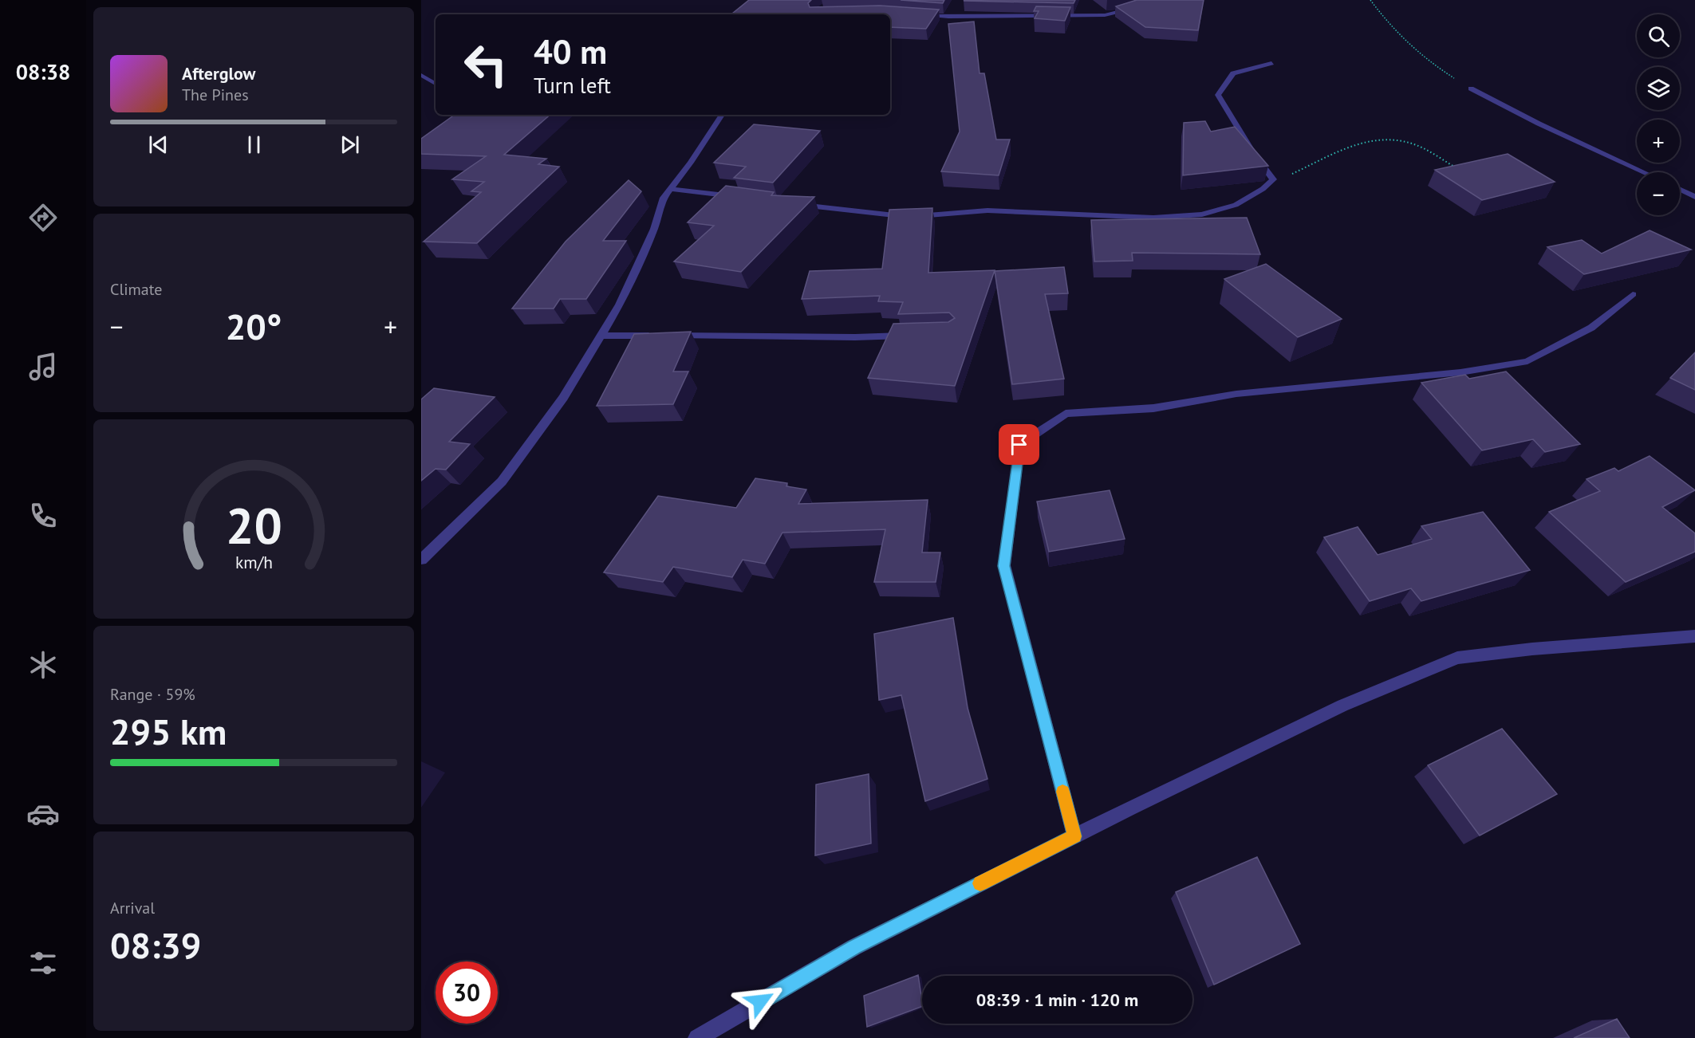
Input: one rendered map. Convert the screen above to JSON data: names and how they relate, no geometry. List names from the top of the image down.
{
  "page": {
    "tabs": "08:38",
    "map_buttons": ["+", "−"],
    "turn": ["40 m", "Turn left"],
    "song": ["Afterglow", "The Pines"],
    "tile": [
      "Climate",
      ["Range · 59%", "295 km"],
      ["Arrival", "08:39"]
    ],
    "heat": ["−", "20°", "+"],
    "limit": "30",
    "trip": "08:39 · 1 min · 120 m",
    "gauge": ["20", "km/h"]
  }
}
